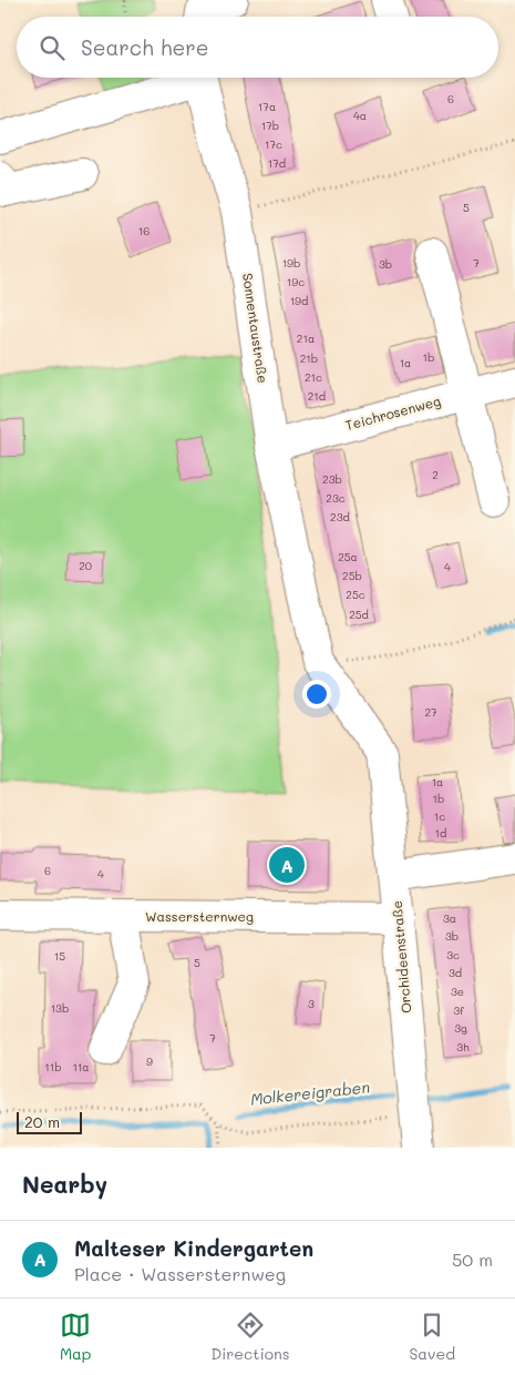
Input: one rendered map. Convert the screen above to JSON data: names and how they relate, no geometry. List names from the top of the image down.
{
  "streets": {
    "street": [
      "Sonnentaustraße",
      "Teichrosenweg",
      "Wassersternweg",
      "Orchideenstraße"
    ]
  },
  "crossings": [
    ["Sonnentaustraße", "Teichrosenweg"],
    ["Sonnentaustraße", "Orchideenstraße"],
    ["Wassersternweg", "Orchideenstraße"]
  ],
  "water": ["Molkereigraben"],
  "house_numbers": [
    "6",
    "17a",
    "4a",
    "17b",
    "17c",
    "17d",
    "5",
    "16",
    "19b",
    "7",
    "3b",
    "19c",
    "19d",
    "21a",
    "1b",
    "21b",
    "1a",
    "21c",
    "21d",
    "2",
    "23b",
    "23c",
    "23d",
    "25a",
    "20",
    "4",
    "25b",
    "25c",
    "25d",
    "27",
    "1a",
    "1b",
    "1c",
    "1d",
    "6",
    "4",
    "3a",
    "3b",
    "3c",
    "15",
    "5",
    "3d",
    "3e",
    "3",
    "13b",
    "3f",
    "3g",
    "7",
    "3h",
    "9",
    "11b",
    "11a"
  ],
  "scale_bar": "20 m",
  "page": {
    "search": "Search here",
    "pins": "A",
    "scale": "20 m",
    "heading": "Nearby",
    "list": [
      {
        "mark": "A",
        "name": "Malteser Kindergarten",
        "note": "Place · Wassersternweg",
        "value": "50 m"
      }
    ],
    "nav": ["Map", "Directions", "Saved"]
  }
}
